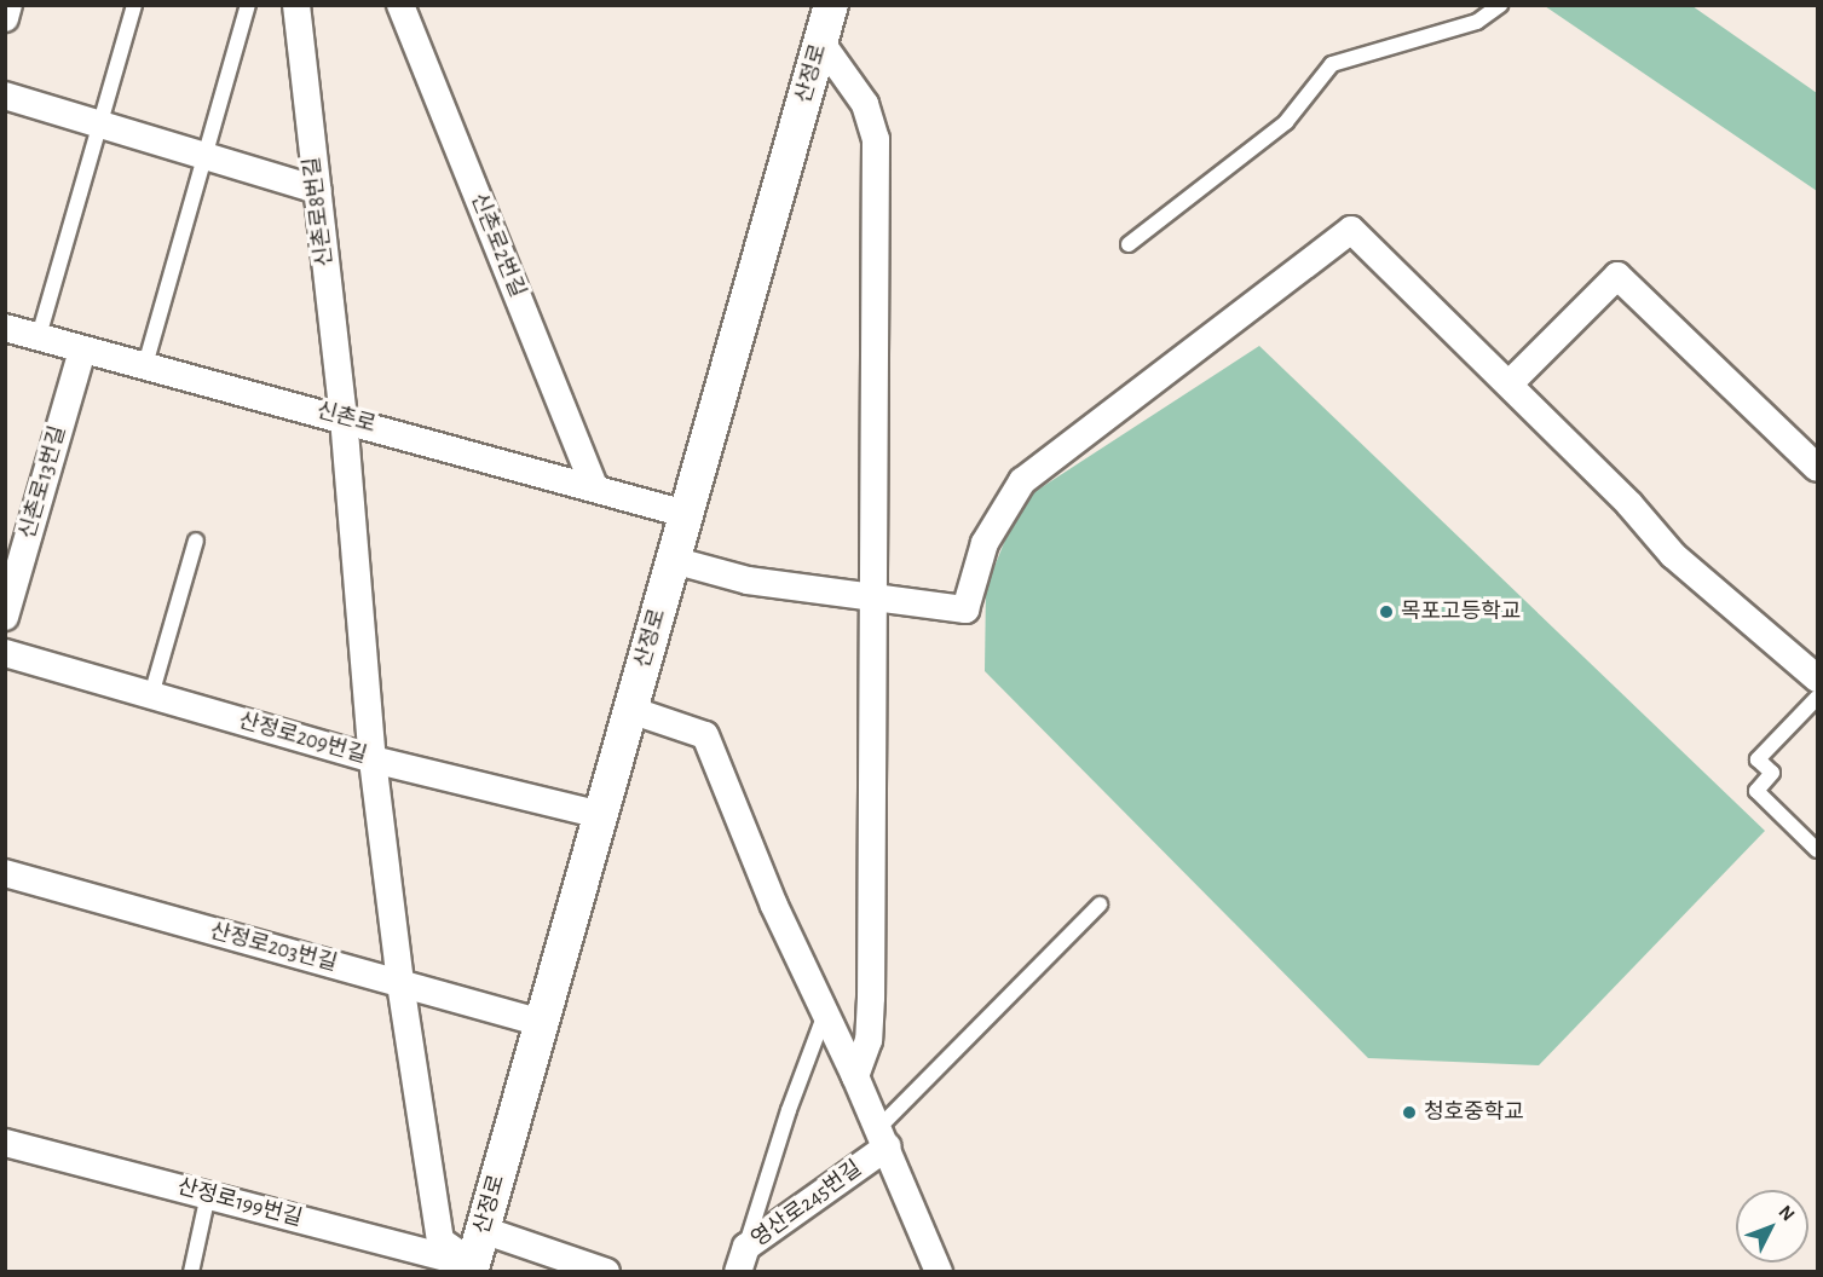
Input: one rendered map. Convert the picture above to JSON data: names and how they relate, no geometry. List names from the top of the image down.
{
  "streets": {
    "street": [
      "산정로",
      "신촌로8번길",
      "신촌로2번길",
      "신촌로",
      "신촌로13번길",
      "산정로209번길",
      "산정로203번길",
      "산정로199번길",
      "영산로245번길"
    ]
  },
  "crossings": [
    ["산정로", "신촌로8번길"],
    ["산정로", "신촌로"],
    ["산정로", "산정로209번길"],
    ["산정로", "산정로203번길"],
    ["산정로", "산정로199번길"],
    ["신촌로8번길", "신촌로"],
    ["신촌로8번길", "산정로209번길"],
    ["신촌로8번길", "산정로203번길"],
    ["신촌로8번길", "산정로199번길"],
    ["신촌로2번길", "신촌로"],
    ["신촌로", "신촌로13번길"]
  ],
  "places": ["목포고등학교", "청호중학교"],
  "north": "top right"
}
